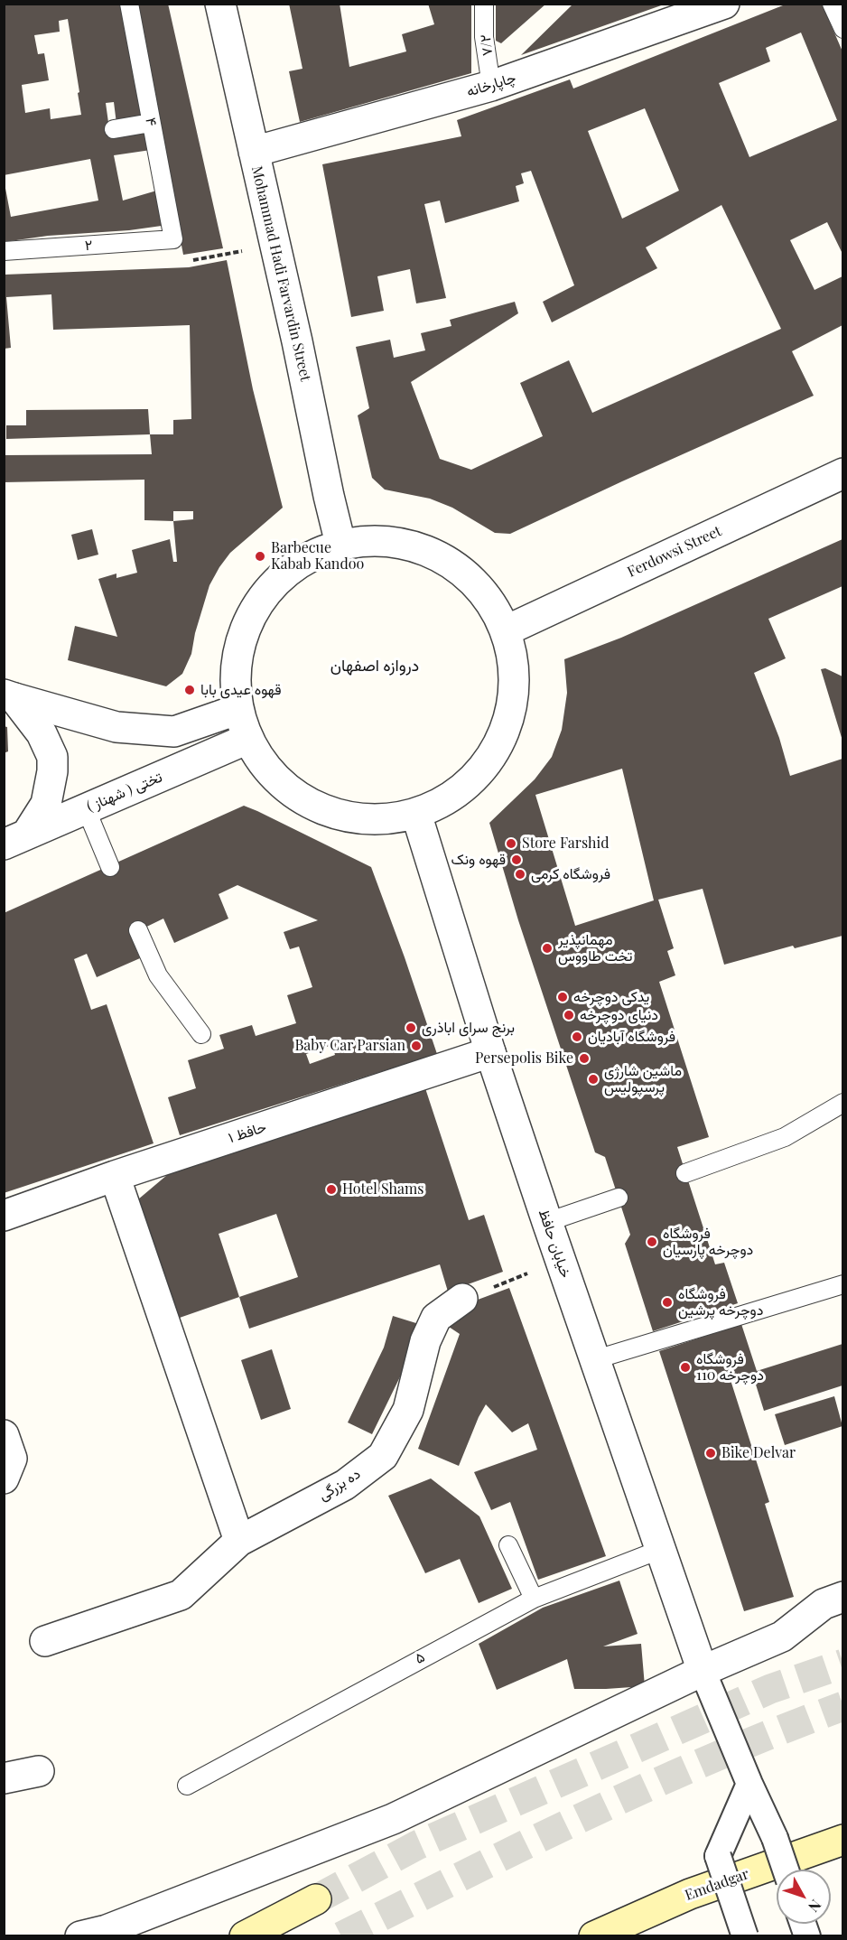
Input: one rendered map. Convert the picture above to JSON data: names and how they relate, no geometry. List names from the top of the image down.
{
  "streets": {
    "main road": ["Emdadgar"],
    "street": [
      "چاپارخانه",
      "Mohammad Hadi Farvardin Street",
      "Ferdowsi Street",
      "تختی ( شهناز )",
      "حافظ ۱",
      "خیابان حافظ",
      "ده بزرگی"
    ],
    "lane": [
      "۷/۲",
      "۴",
      "۲",
      "۵"
    ]
  },
  "crossings": [
    ["۷/۲", "چاپارخانه"],
    ["چاپارخانه", "Mohammad Hadi Farvardin Street"],
    ["۴", "۲"],
    ["حافظ ۱", "خیابان حافظ"],
    ["خیابان حافظ", "۵"]
  ],
  "districts": ["دروازه اصفهان"],
  "places": [
    "Barbecue Kabab Kandoo",
    "قهوه عیدی بابا",
    "Store Farshid",
    "قهوه ونک",
    "فروشگاه کرمی",
    "مهمانپذیر تخت طاووس",
    "یدکی دوچرخه",
    "دنیای دوچرخه",
    "برنج سرای اباذری",
    "فروشگاه آبادیان",
    "Baby Car Parsian",
    "Persepolis Bike",
    "ماشین شارژی پرسپولیس",
    "Hotel Shams",
    "فروشگاه دوچرخه پارسیان",
    "فروشگاه دوچرخه پرشین",
    "فروشگاه دوچرخه 110",
    "Bike Delvar"
  ],
  "north": "bottom right"
}
